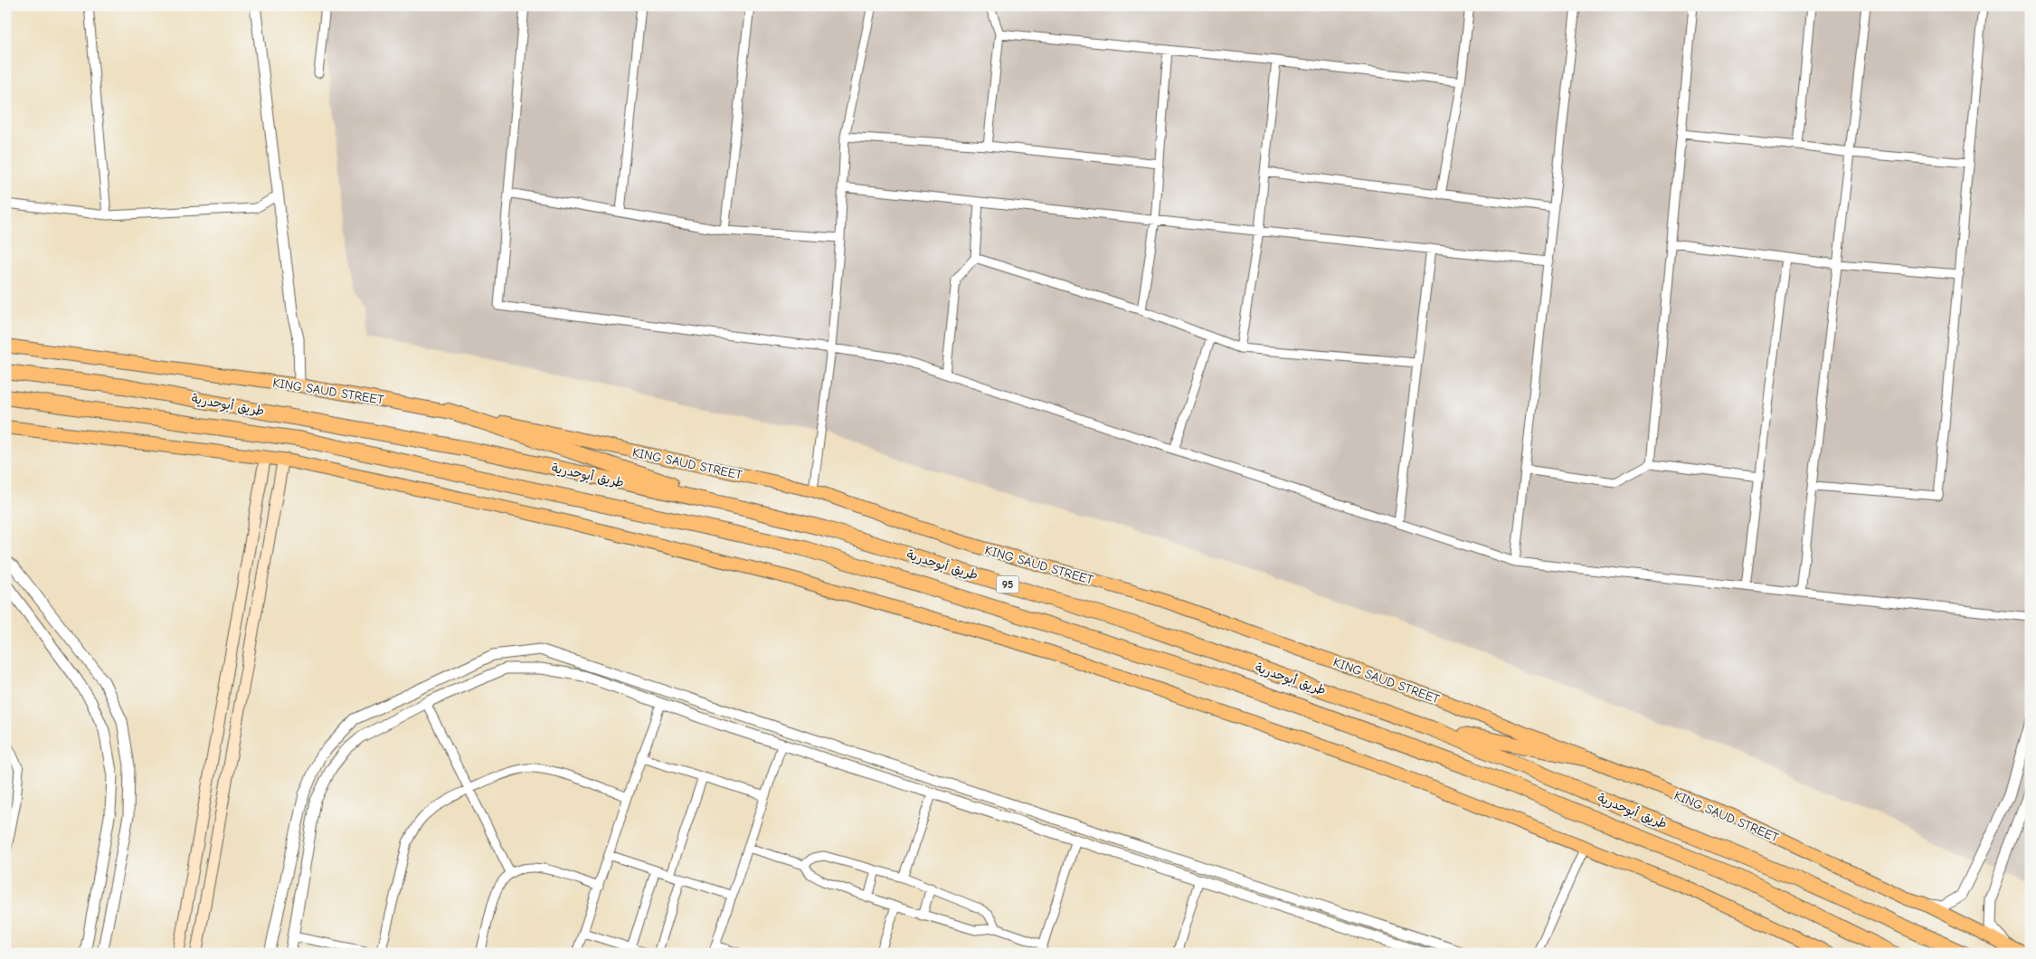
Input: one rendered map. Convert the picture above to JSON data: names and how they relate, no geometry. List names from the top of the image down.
{
  "streets": {
    "highway": ["طريق أبوحدرية", "95"],
    "main road": ["KING SAUD STREET"]
  }
}
